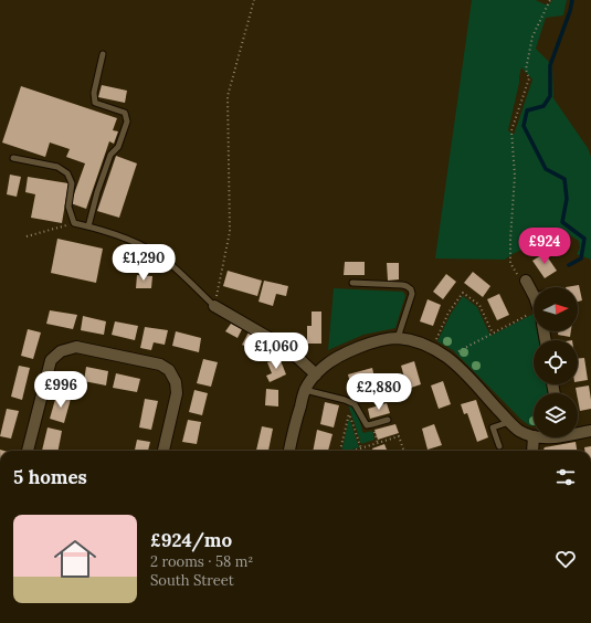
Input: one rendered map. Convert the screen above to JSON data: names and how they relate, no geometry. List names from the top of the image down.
{
  "north": "right",
  "page": {
    "price": [
      "£924",
      "£1,290",
      "£1,060",
      "£996",
      "£2,880"
    ],
    "heading": "5 homes",
    "list": [
      {
        "name": "£924/mo",
        "note": "2 rooms · 58 m² · South Street"
      }
    ]
  }
}
